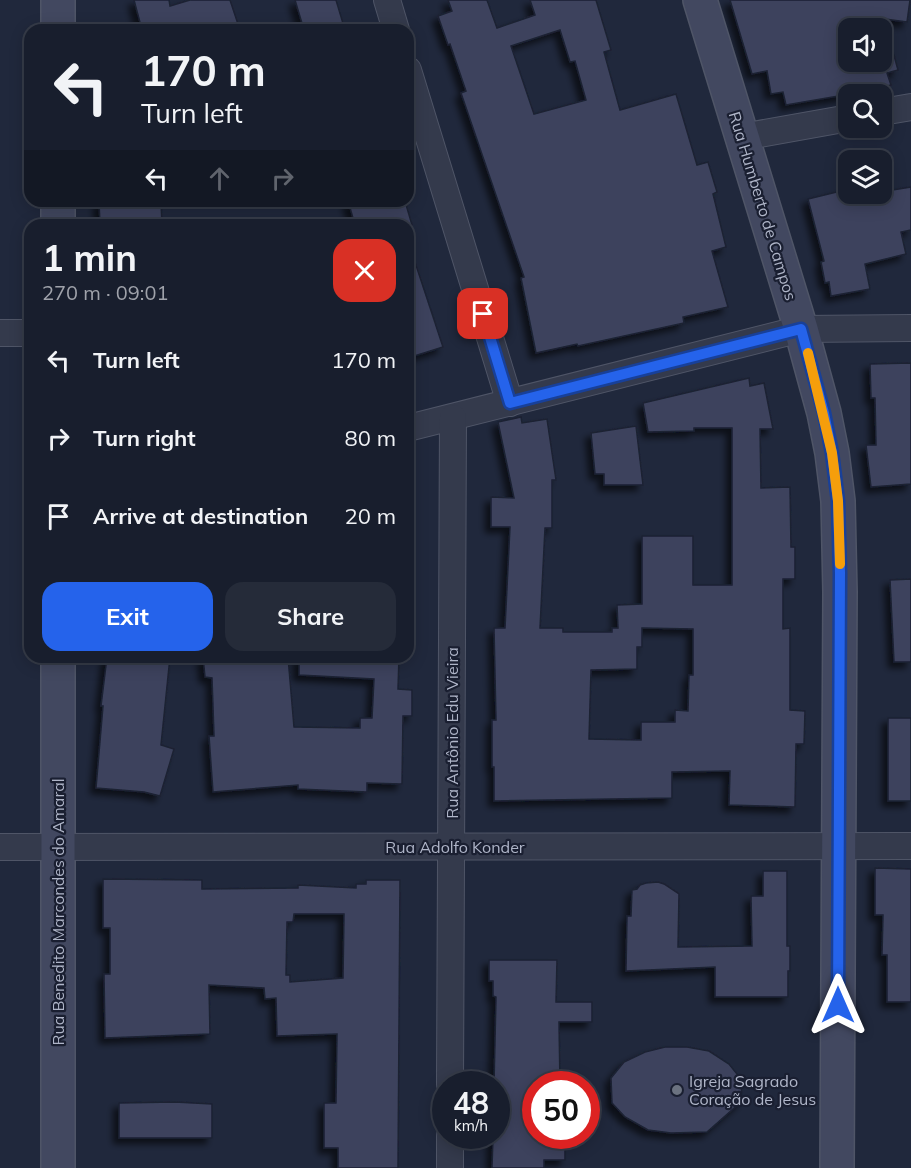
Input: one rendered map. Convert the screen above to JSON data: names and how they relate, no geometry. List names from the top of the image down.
{
  "streets": {
    "main road": ["Rua Humberto de Campos", "Rua Benedito Marcondes do Amaral"],
    "street": ["Rua Antônio Edu Vieira", "Rua Adolfo Konder"]
  },
  "crossings": [
    ["Rua Humberto de Campos", "Rua Adolfo Konder"],
    ["Rua Antônio Edu Vieira", "Rua Adolfo Konder"],
    ["Rua Adolfo Konder", "Rua Benedito Marcondes do Amaral"]
  ],
  "places": ["Igreja Sagrado Coração de Jesus"],
  "page": {
    "turn": ["170 m", "Turn left"],
    "heading": ["1 min", "270 m · 09:01"],
    "list": [
      {
        "name": "Turn left",
        "value": "170 m"
      },
      {
        "name": "Turn right",
        "value": "80 m"
      },
      {
        "name": "Arrive at destination",
        "value": "20 m"
      }
    ],
    "buttons": ["Exit", "Share"],
    "speed": "48 km/h",
    "limit": "50"
  }
}
